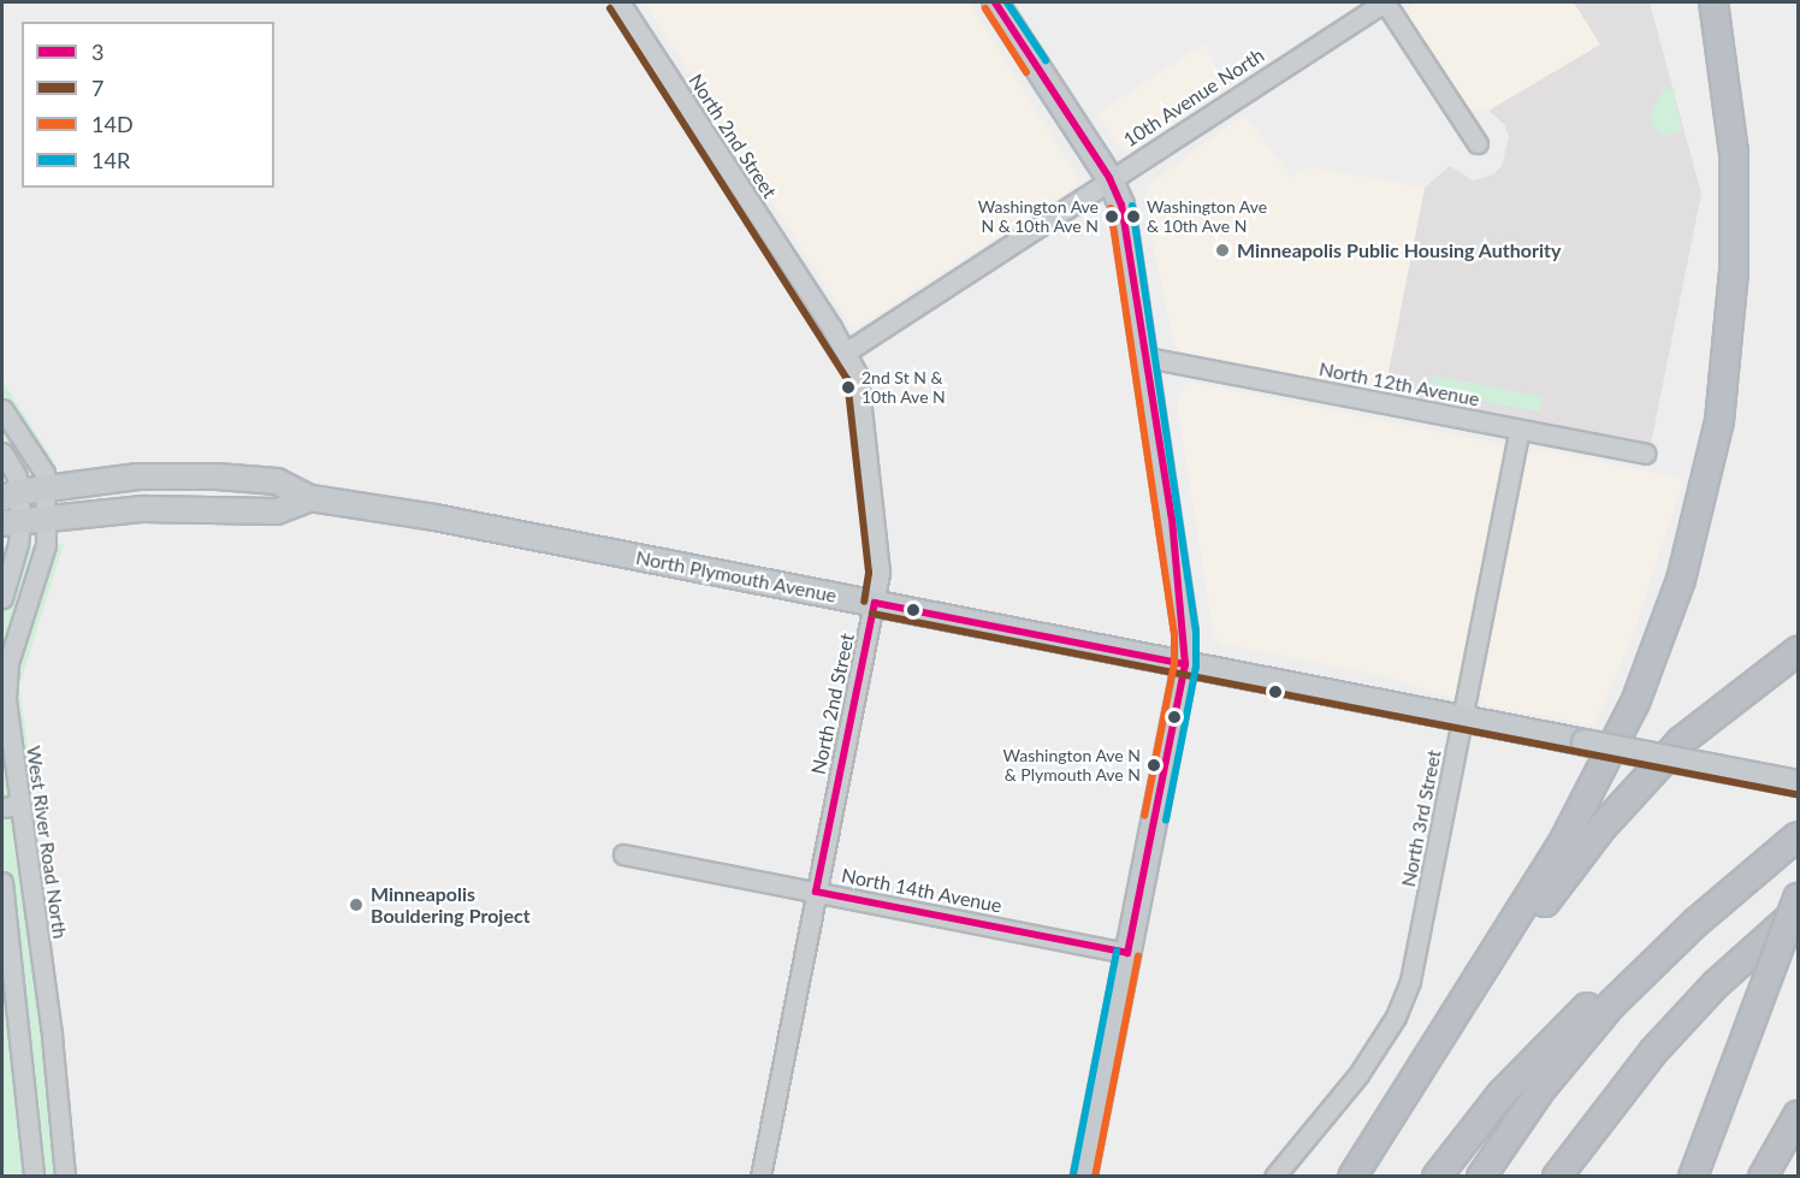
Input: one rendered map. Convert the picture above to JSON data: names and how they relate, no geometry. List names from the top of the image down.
{
  "streets": {
    "main road": ["North Plymouth Avenue"],
    "street": [
      "10th Avenue North",
      "North 2nd Street",
      "North 12th Avenue",
      "North 3rd Street",
      "West River Road North",
      "North 14th Avenue"
    ]
  },
  "crossings": [
    ["10th Avenue North", "North 2nd Street"],
    ["North 2nd Street", "North Plymouth Avenue"],
    ["North 2nd Street", "North 14th Avenue"],
    ["North 12th Avenue", "North 3rd Street"],
    ["North Plymouth Avenue", "North 3rd Street"],
    ["North Plymouth Avenue", "West River Road North"]
  ],
  "places": [
    "Washington Ave N & 10th Ave N",
    "Washington Ave & 10th Ave N",
    "Minneapolis Public Housing Authority",
    "2nd St N & 10th Ave N",
    "Washington Ave N & Plymouth Ave N",
    "Minneapolis Bouldering Project"
  ],
  "lines": [
    "transit line 3",
    "transit line 14R",
    "transit line 7",
    "transit line 14D"
  ],
  "legend": [
    "3",
    "7",
    "14D",
    "14R"
  ]
}
